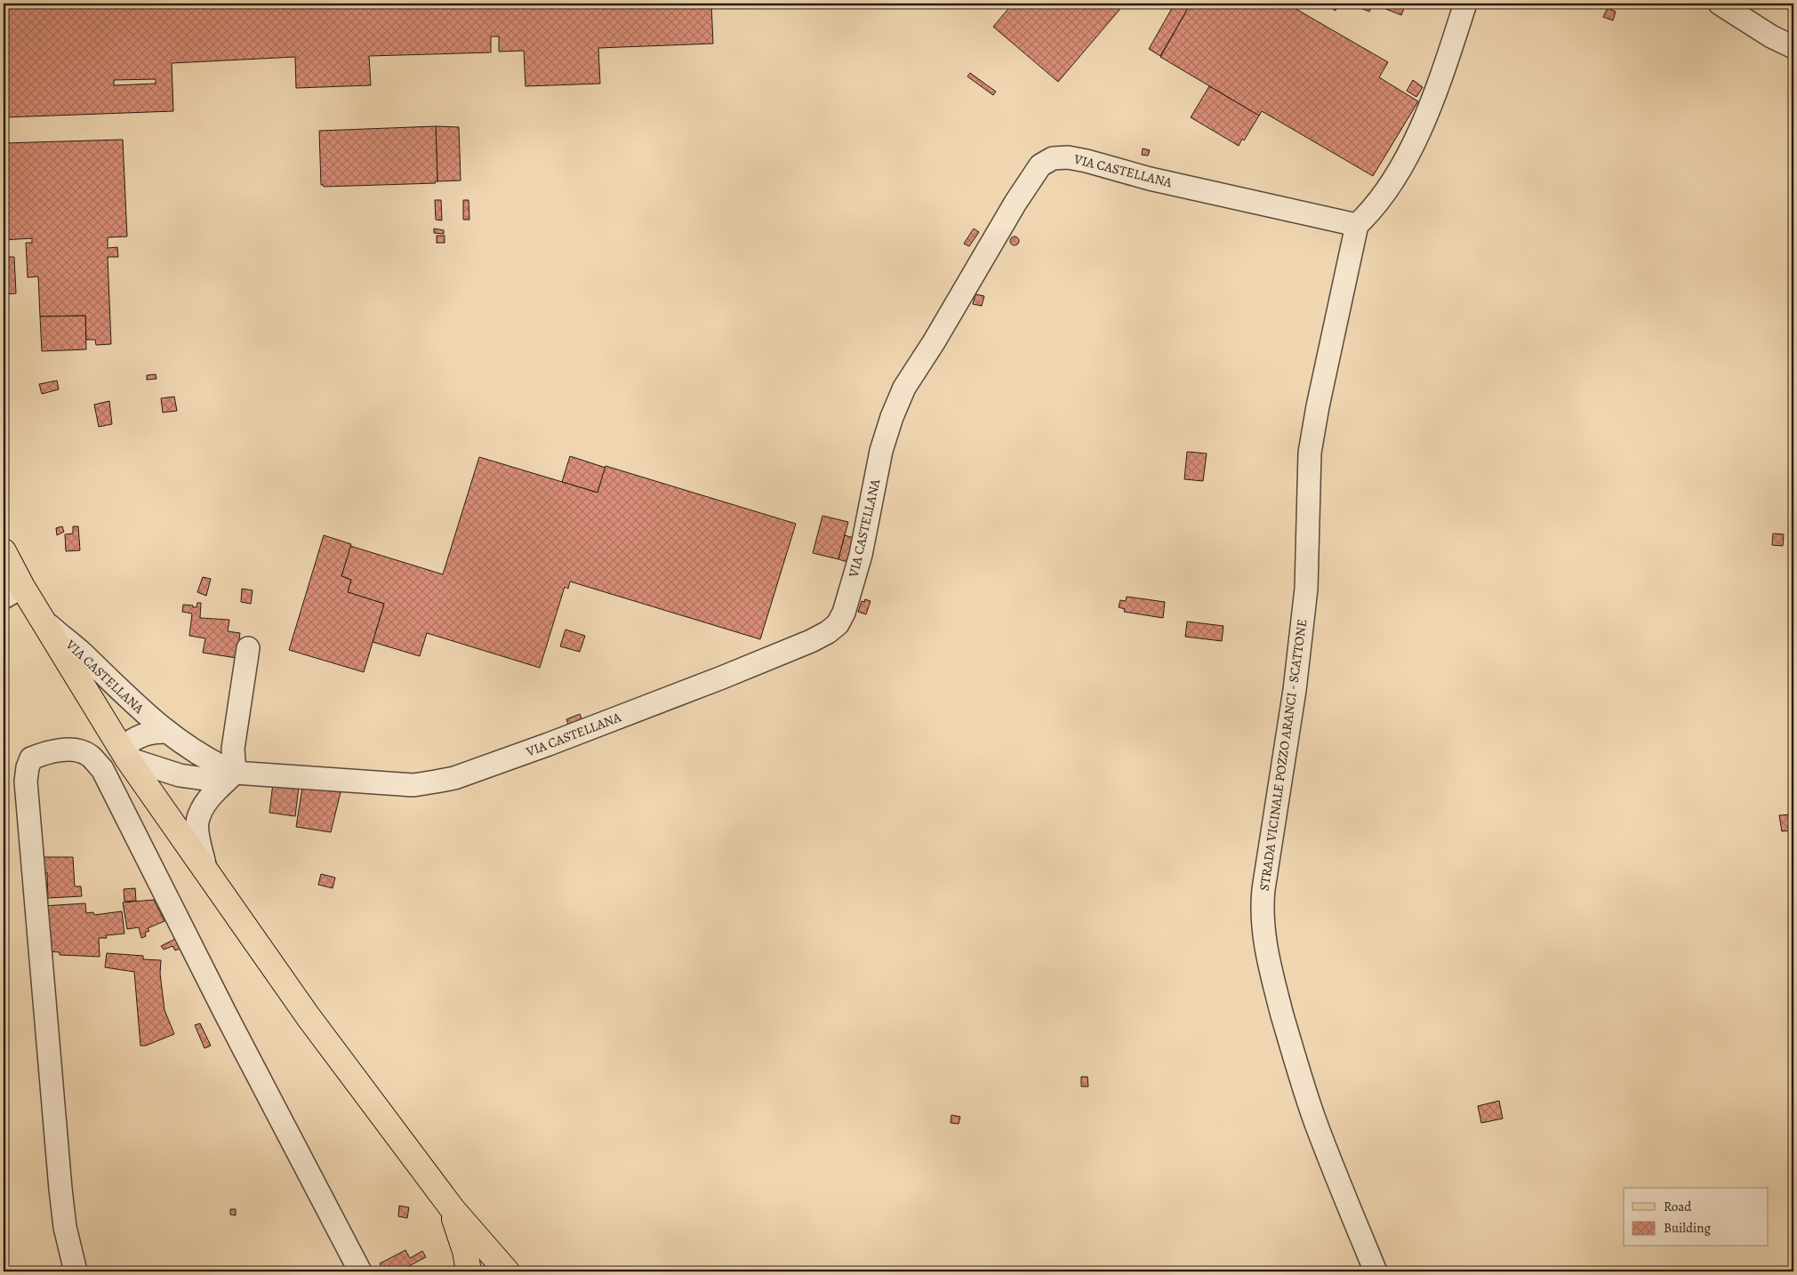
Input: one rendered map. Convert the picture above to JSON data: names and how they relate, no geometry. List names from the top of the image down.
{
  "streets": {
    "street": ["VIA CASTELLANA", "STRADA VICINALE POZZO ARANCI - SCATTONE"]
  },
  "crossings": [
    ["VIA CASTELLANA", "STRADA VICINALE POZZO ARANCI - SCATTONE"]
  ],
  "legend": ["Road", "Building"]
}
